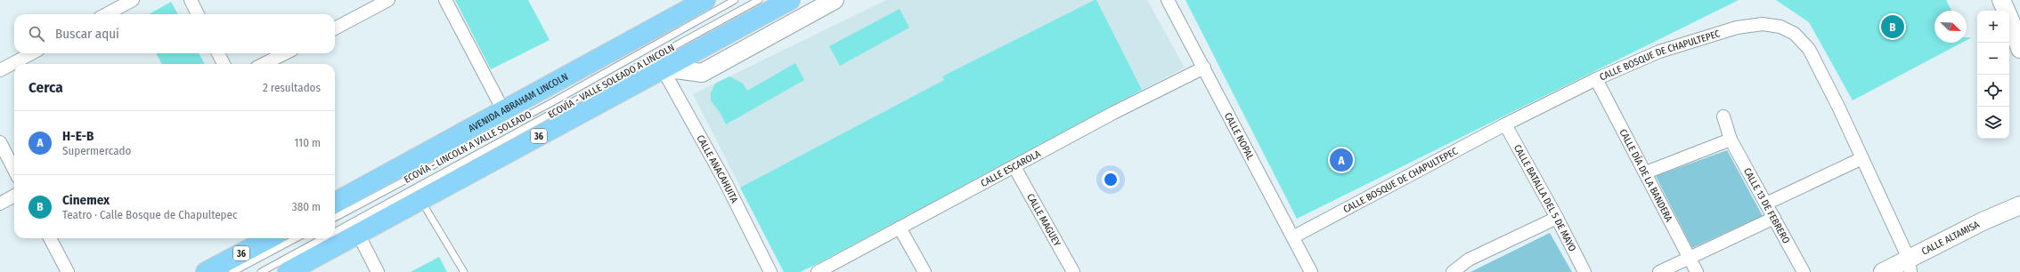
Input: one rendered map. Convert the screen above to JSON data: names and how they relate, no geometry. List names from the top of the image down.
{
  "streets": {
    "main road": ["AVENIDA ABRAHAM LINCOLN", "36", "CALLE ALTAMISA"],
    "street": [
      "CALLE BOSQUE DE CHAPULTEPEC",
      "CALLE NOPAL",
      "CALLE ANACAHUITA",
      "CALLE ESCAROLA",
      "CALLE DÍA DE LA BANDERA",
      "CALLE BATALLA DEL 5 DE MAYO",
      "CALLE 13 DE FEBRERO",
      "CALLE MAGUEY"
    ],
    "lane": ["ECOVÍA - VALLE SOLEADO A LINCOLN", "ECOVÍA - LINCOLN A VALLE SOLEADO"]
  },
  "crossings": [
    ["CALLE BOSQUE DE CHAPULTEPEC", "CALLE NOPAL"],
    ["CALLE BOSQUE DE CHAPULTEPEC", "CALLE DÍA DE LA BANDERA"],
    ["CALLE BOSQUE DE CHAPULTEPEC", "CALLE BATALLA DEL 5 DE MAYO"],
    ["CALLE BOSQUE DE CHAPULTEPEC", "CALLE ALTAMISA"],
    ["36", "CALLE ANACAHUITA"],
    ["CALLE NOPAL", "CALLE ESCAROLA"],
    ["CALLE ESCAROLA", "CALLE MAGUEY"]
  ],
  "north": "bottom right",
  "page": {
    "map_buttons": ["+", "−"],
    "pins": ["B", "A"],
    "search": "Buscar aquí",
    "heading": ["Cerca", "2 resultados"],
    "list": [
      {
        "mark": "A",
        "name": "H-E-B",
        "note": "Supermercado",
        "value": "110 m"
      },
      {
        "mark": "B",
        "name": "Cinemex",
        "note": "Teatro · Calle Bosque de Chapultepec",
        "value": "380 m"
      }
    ]
  }
}
